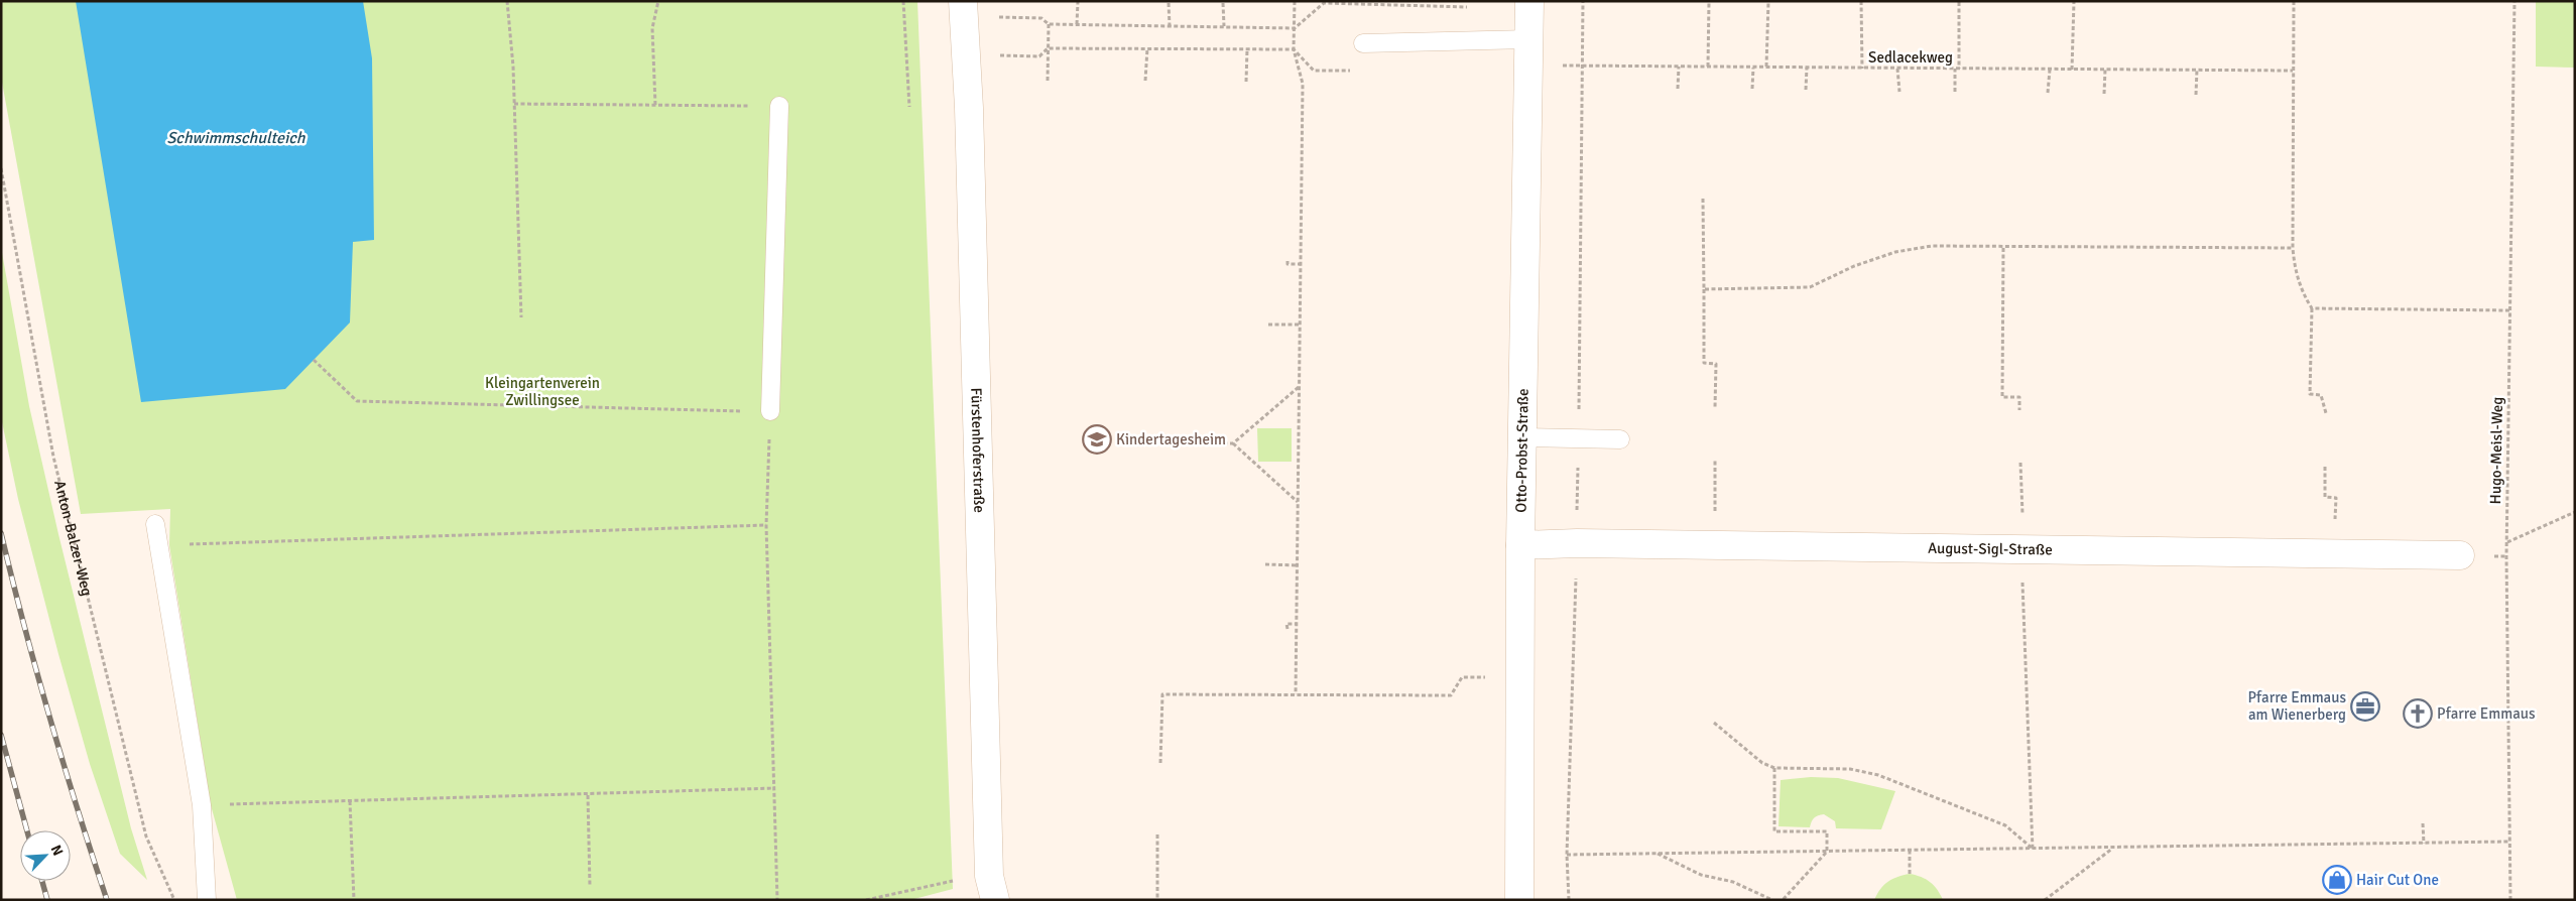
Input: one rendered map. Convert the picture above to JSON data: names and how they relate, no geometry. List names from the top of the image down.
{
  "streets": {
    "street": ["Fürstenhoferstraße", "Otto-Probst-Straße", "August-Sigl-Straße"],
    "path": ["Sedlacekweg", "Hugo-Meisl-Weg", "Anton-Balzer-Weg"]
  },
  "crossings": [
    ["Sedlacekweg", "Otto-Probst-Straße"],
    ["Otto-Probst-Straße", "August-Sigl-Straße"]
  ],
  "water": ["Schwimmschulteich"],
  "parks": ["Kleingartenverein Zwillingsee"],
  "places": {
    "school or university": ["Kindertagesheim"],
    "office": ["Pfarre Emmaus am Wienerberg"],
    "church": ["Pfarre Emmaus"],
    "shop": ["Hair Cut One"]
  },
  "north": "top right"
}
